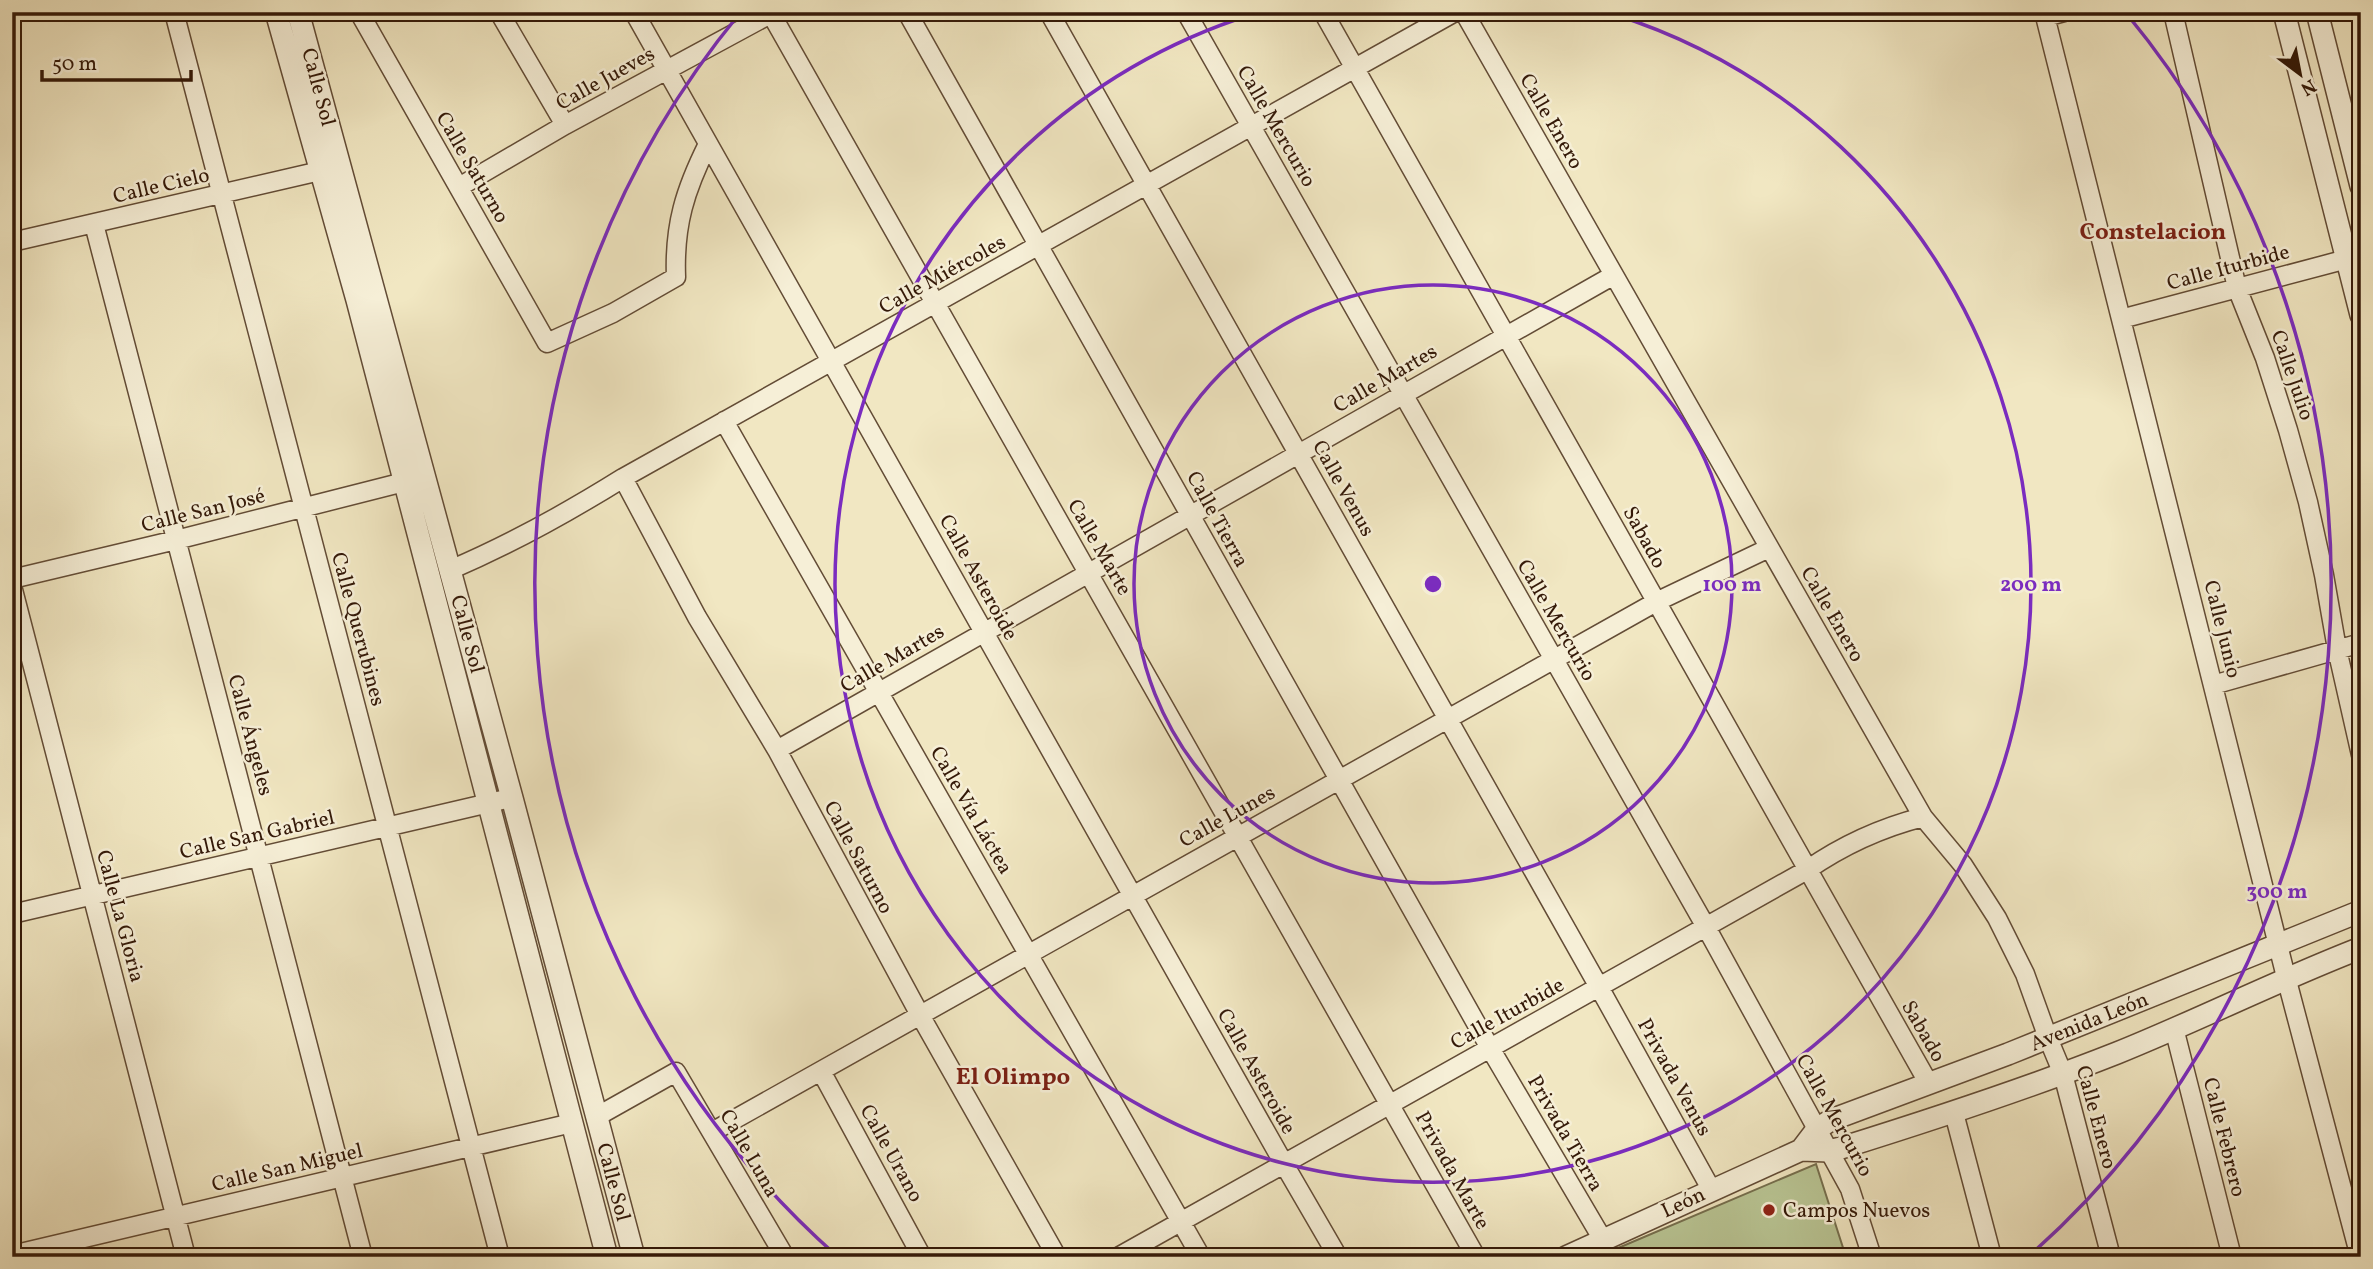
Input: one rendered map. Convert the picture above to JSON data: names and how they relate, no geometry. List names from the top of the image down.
{
  "streets": {
    "street": [
      "Calle Jueves",
      "Calle Sol",
      "Calle Enero",
      "Calle Mercurio",
      "Calle Saturno",
      "Calle Cielo",
      "Calle Iturbide",
      "Calle Miércoles",
      "Calle Julio",
      "Calle Martes",
      "Calle Venus",
      "Calle San José",
      "Calle Tierra",
      "Sabado",
      "Calle Marte",
      "Calle Asteroide",
      "Calle Querubines",
      "Calle Junio",
      "Calle Ángeles",
      "Calle Vía Láctea",
      "Calle Lunes",
      "Calle San Gabriel",
      "Calle La Gloria",
      "Avenida León",
      "Privada Venus",
      "Privada Tierra",
      "Calle Febrero",
      "Calle Luna",
      "Calle Urano",
      "Calle San Miguel",
      "Privada Marte",
      "León"
    ]
  },
  "crossings": [
    ["Calle Jueves", "Calle Saturno"],
    ["Calle Jueves", "Calle Marte"],
    ["Calle Jueves", "Calle Asteroide"],
    ["Calle Sol", "Calle Cielo"],
    ["Calle Sol", "Calle Miércoles"],
    ["Calle Sol", "Calle San José"],
    ["Calle Sol", "Calle San Gabriel"],
    ["Calle Sol", "Calle Luna"],
    ["Calle Sol", "Calle San Miguel"],
    ["Calle Enero", "Calle Iturbide"],
    ["Calle Enero", "Calle Martes"],
    ["Calle Enero", "Calle Lunes"],
    ["Calle Enero", "Avenida León"],
    ["Calle Mercurio", "Calle Iturbide"],
    ["Calle Mercurio", "Calle Miércoles"],
    ["Calle Mercurio", "Calle Martes"],
    ["Calle Mercurio", "Calle Lunes"],
    ["Calle Mercurio", "Avenida León"],
    ["Calle Mercurio", "León"],
    ["Calle Saturno", "Calle Miércoles"],
    ["Calle Saturno", "Calle Martes"],
    ["Calle Saturno", "Calle Asteroide"],
    ["Calle Saturno", "Calle Lunes"],
    ["Calle Cielo", "Calle Querubines"],
    ["Calle Cielo", "Calle Ángeles"],
    ["Calle Iturbide", "Calle Julio"],
    ["Calle Iturbide", "Calle Venus"],
    ["Calle Iturbide", "Calle Tierra"],
    ["Calle Iturbide", "Sabado"],
    ["Calle Iturbide", "Calle Marte"],
    ["Calle Iturbide", "Calle Asteroide"],
    ["Calle Iturbide", "Calle Junio"],
    ["Calle Iturbide", "Calle Vía Láctea"],
    ["Calle Iturbide", "Privada Venus"],
    ["Calle Iturbide", "Privada Tierra"],
    ["Calle Iturbide", "Privada Marte"],
    ["Calle Miércoles", "Calle Venus"],
    ["Calle Miércoles", "Calle Tierra"],
    ["Calle Miércoles", "Sabado"],
    ["Calle Miércoles", "Calle Marte"],
    ["Calle Miércoles", "Calle Asteroide"],
    ["Calle Miércoles", "Calle Vía Láctea"],
    ["Calle Martes", "Calle Venus"],
    ["Calle Martes", "Calle Tierra"],
    ["Calle Martes", "Sabado"],
    ["Calle Martes", "Calle Marte"],
    ["Calle Martes", "Calle Asteroide"],
    ["Calle Martes", "Calle Vía Láctea"],
    ["Calle Venus", "Calle Lunes"],
    ["Calle Venus", "Privada Venus"],
    ["Calle San José", "Calle Querubines"],
    ["Calle San José", "Calle Ángeles"],
    ["Calle Tierra", "Calle Lunes"],
    ["Calle Tierra", "Privada Tierra"],
    ["Sabado", "Calle Lunes"],
    ["Sabado", "Avenida León"],
    ["Calle Marte", "Calle Lunes"],
    ["Calle Marte", "Privada Marte"],
    ["Calle Asteroide", "Calle Lunes"],
    ["Calle Querubines", "Calle San Gabriel"],
    ["Calle Querubines", "Calle San Miguel"],
    ["Calle Junio", "Avenida León"],
    ["Calle Ángeles", "Calle San Gabriel"],
    ["Calle Ángeles", "Calle San Miguel"],
    ["Calle Vía Láctea", "Calle Lunes"],
    ["Calle Lunes", "Calle Luna"],
    ["Calle Lunes", "Calle Urano"],
    ["Calle San Gabriel", "Calle La Gloria"],
    ["Calle La Gloria", "Calle San Miguel"],
    ["Avenida León", "Calle Febrero"],
    ["Avenida León", "León"],
    ["Privada Venus", "León"],
    ["Privada Tierra", "León"]
  ],
  "districts": ["Constelacion", "El Olimpo"],
  "places": ["Campos Nuevos"],
  "scale_bar": "50 m",
  "north": "bottom right",
  "rings": ["100 m", "200 m", "300 m"]
}
